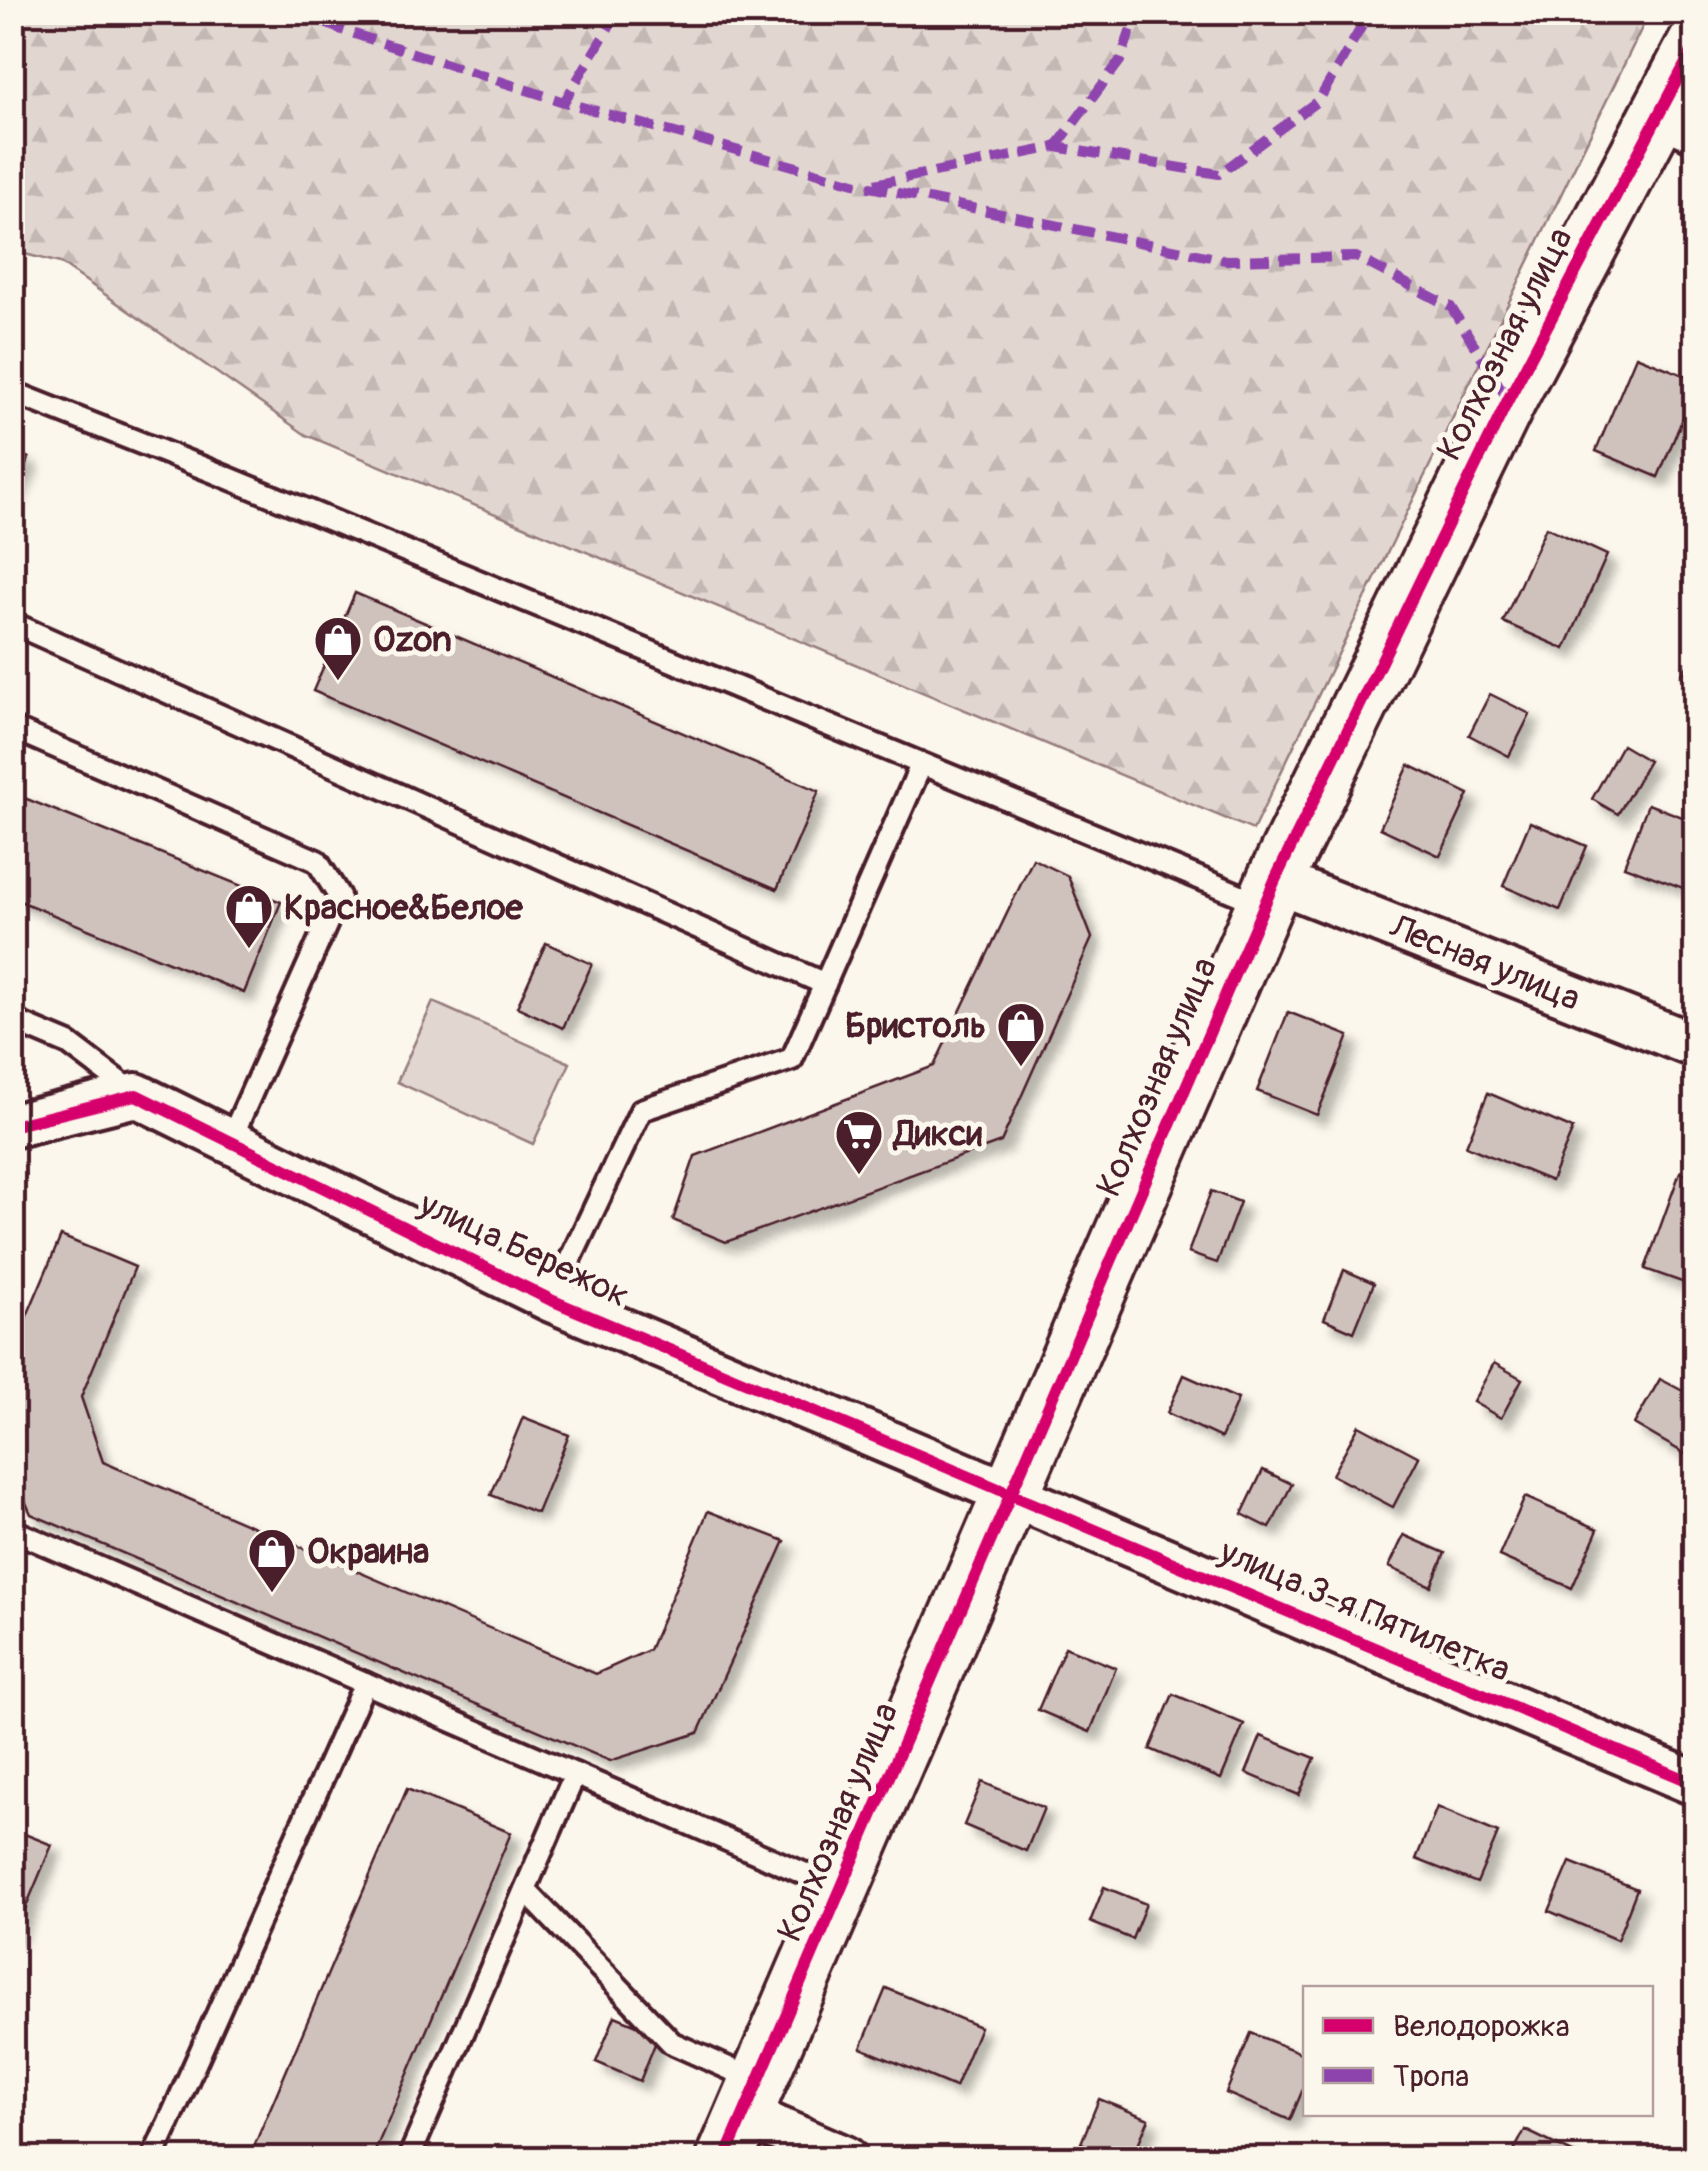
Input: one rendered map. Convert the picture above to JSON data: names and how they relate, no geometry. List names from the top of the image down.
{
  "streets": {
    "street": [
      "Колхозная улица",
      "Лесная улица",
      "улица Бережок",
      "улица 3-я Пятилетка"
    ]
  },
  "crossings": [
    ["Колхозная улица", "Лесная улица"],
    ["Колхозная улица", "улица Бережок"],
    ["Колхозная улица", "улица 3-я Пятилетка"],
    ["улица Бережок", "улица 3-я Пятилетка"]
  ],
  "places": {
    "shop": [
      "Ozon",
      "Красное&Белое",
      "Бристоль",
      "Окраина"
    ],
    "supermarket": ["Дикси"]
  },
  "legend": ["Велодорожка", "Тропа"]
}
